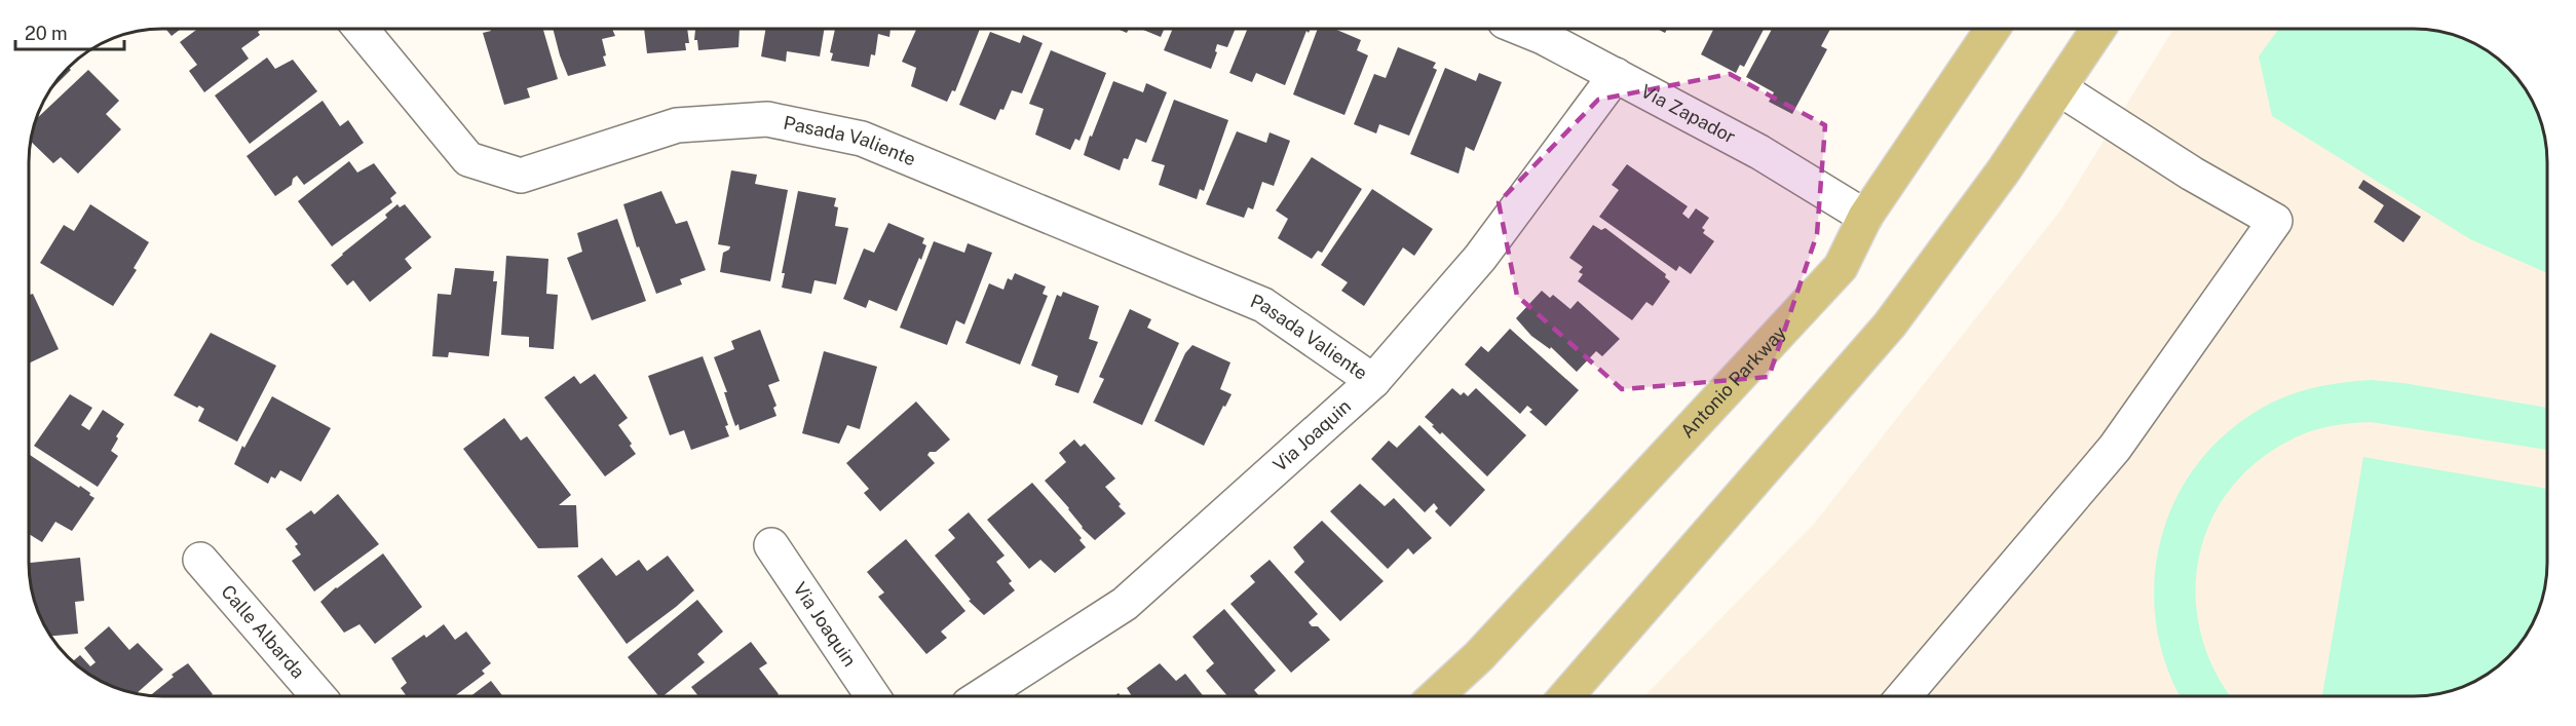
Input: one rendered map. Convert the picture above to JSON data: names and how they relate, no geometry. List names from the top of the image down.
{
  "streets": {
    "main road": ["Antonio Parkway"],
    "street": [
      "Via Zapador",
      "Pasada Valiente",
      "Via Joaquin",
      "Calle Albarda"
    ]
  },
  "crossings": [
    ["Via Zapador", "Antonio Parkway"],
    ["Via Zapador", "Via Joaquin"],
    ["Pasada Valiente", "Via Joaquin"]
  ],
  "scale_bar": "20 m"
}
